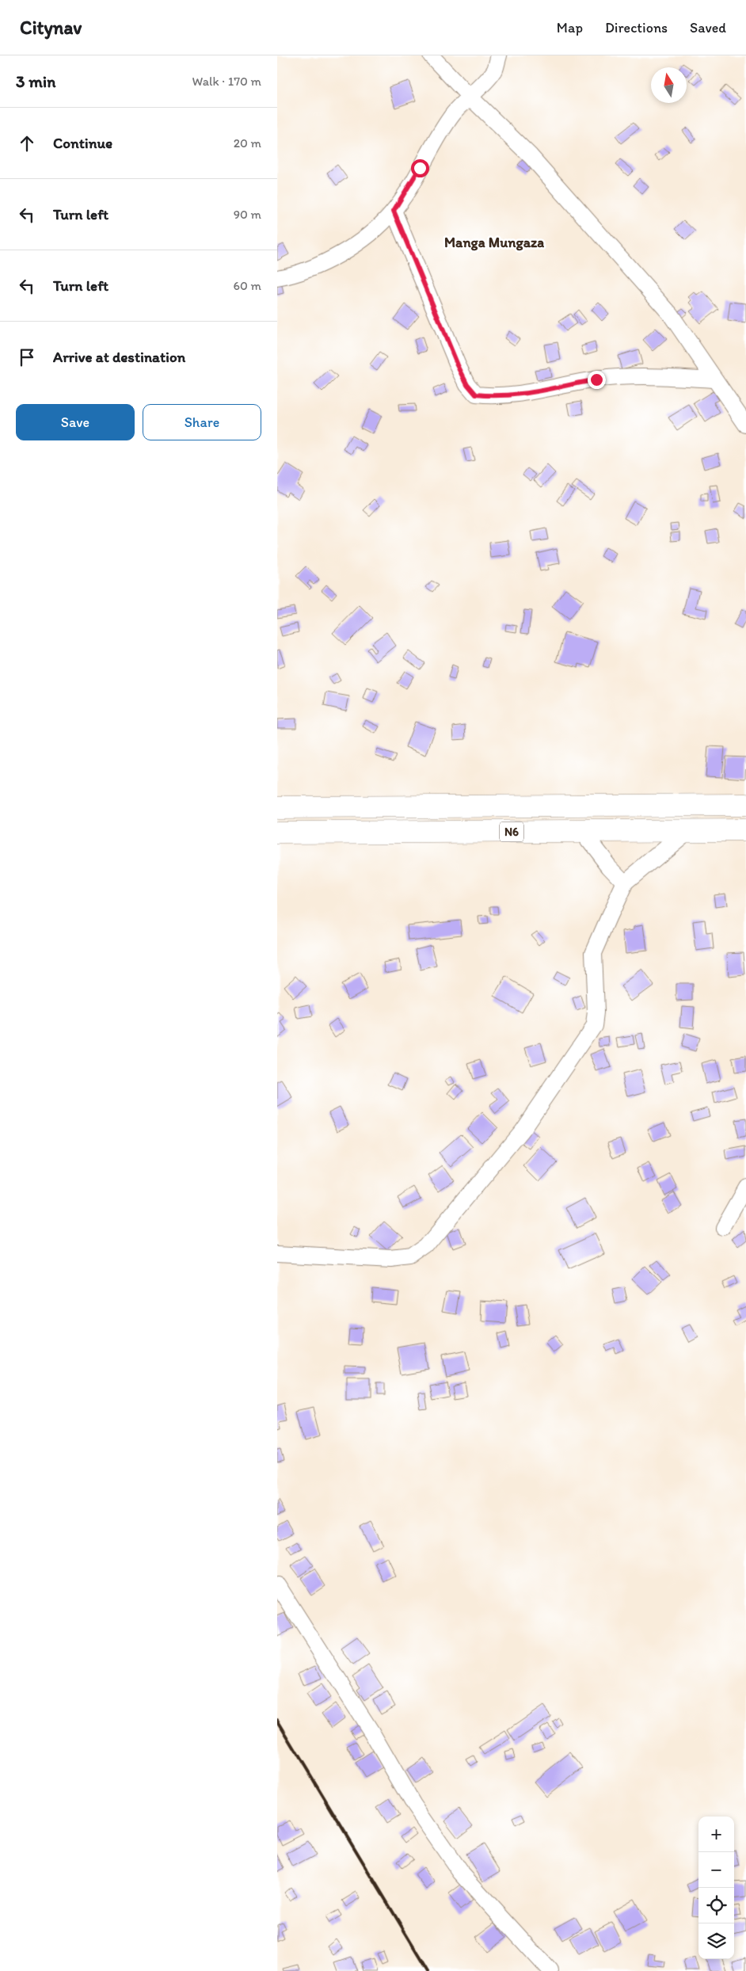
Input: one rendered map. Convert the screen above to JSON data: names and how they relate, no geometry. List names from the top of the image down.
{
  "streets": {
    "highway": ["N6"]
  },
  "districts": ["Manga Mungaza"],
  "north": "top",
  "page": {
    "header": "Citynav",
    "nav": ["Map", "Directions", "Saved"],
    "heading": ["3 min", "Walk · 170 m"],
    "list": [
      ["Continue", "20 m"],
      ["Turn left", "90 m"],
      ["Turn left", "60 m"],
      "Arrive at destination"
    ],
    "buttons": ["Save", "Share"],
    "map_buttons": ["+", "−"]
  }
}
